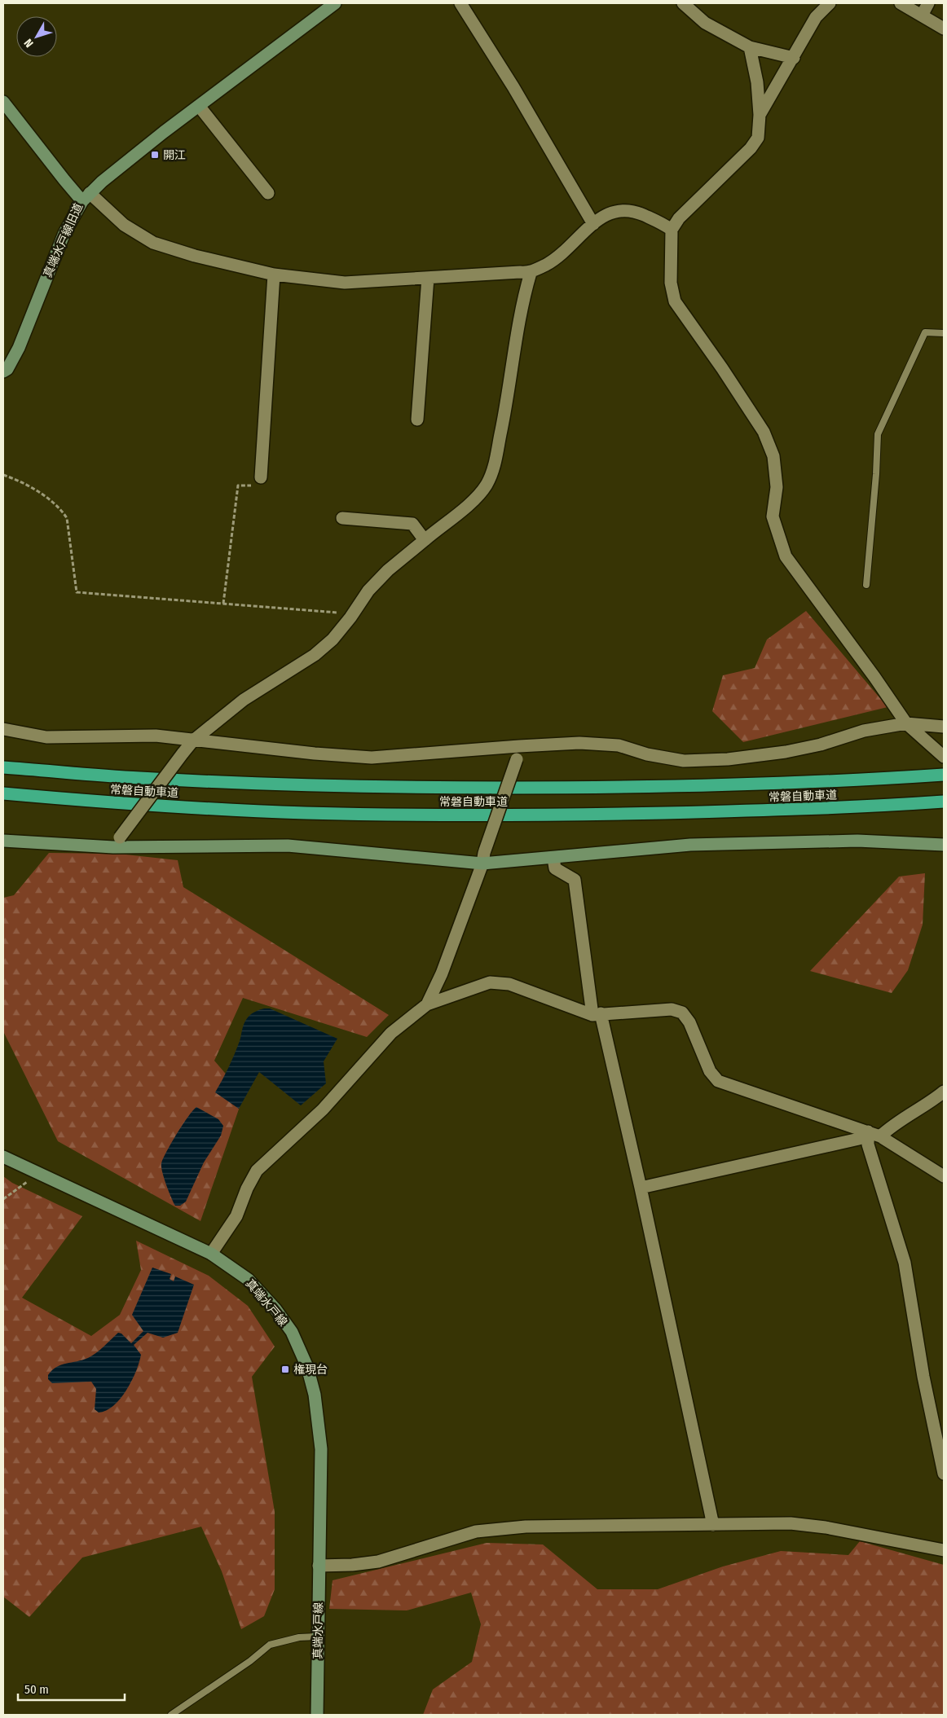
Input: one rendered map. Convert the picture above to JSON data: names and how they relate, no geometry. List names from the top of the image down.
{
  "streets": {
    "highway": ["常磐自動車道"],
    "street": ["真端水戸線旧道", "真端水戸線"]
  },
  "places": {
    "transit": ["開江", "権現台"]
  },
  "scale_bar": "50 m",
  "north": "bottom left"
}
